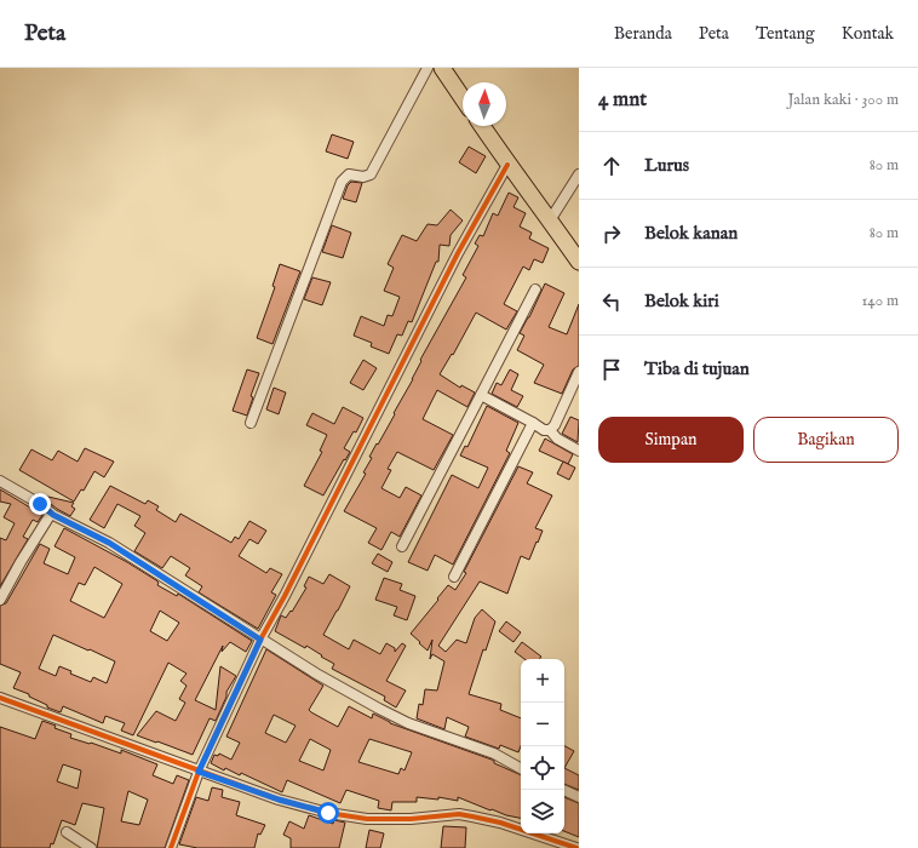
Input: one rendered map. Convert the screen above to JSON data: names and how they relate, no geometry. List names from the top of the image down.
{
  "north": "top",
  "page": {
    "header": "Peta",
    "nav": [
      "Beranda",
      "Peta",
      "Tentang",
      "Kontak"
    ],
    "heading": ["4 mnt", "Jalan kaki · 300 m"],
    "list": [
      ["Lurus", "80 m"],
      ["Belok kanan", "80 m"],
      ["Belok kiri", "140 m"],
      "Tiba di tujuan"
    ],
    "buttons": ["Simpan", "Bagikan"],
    "map_buttons": ["+", "−"]
  }
}
